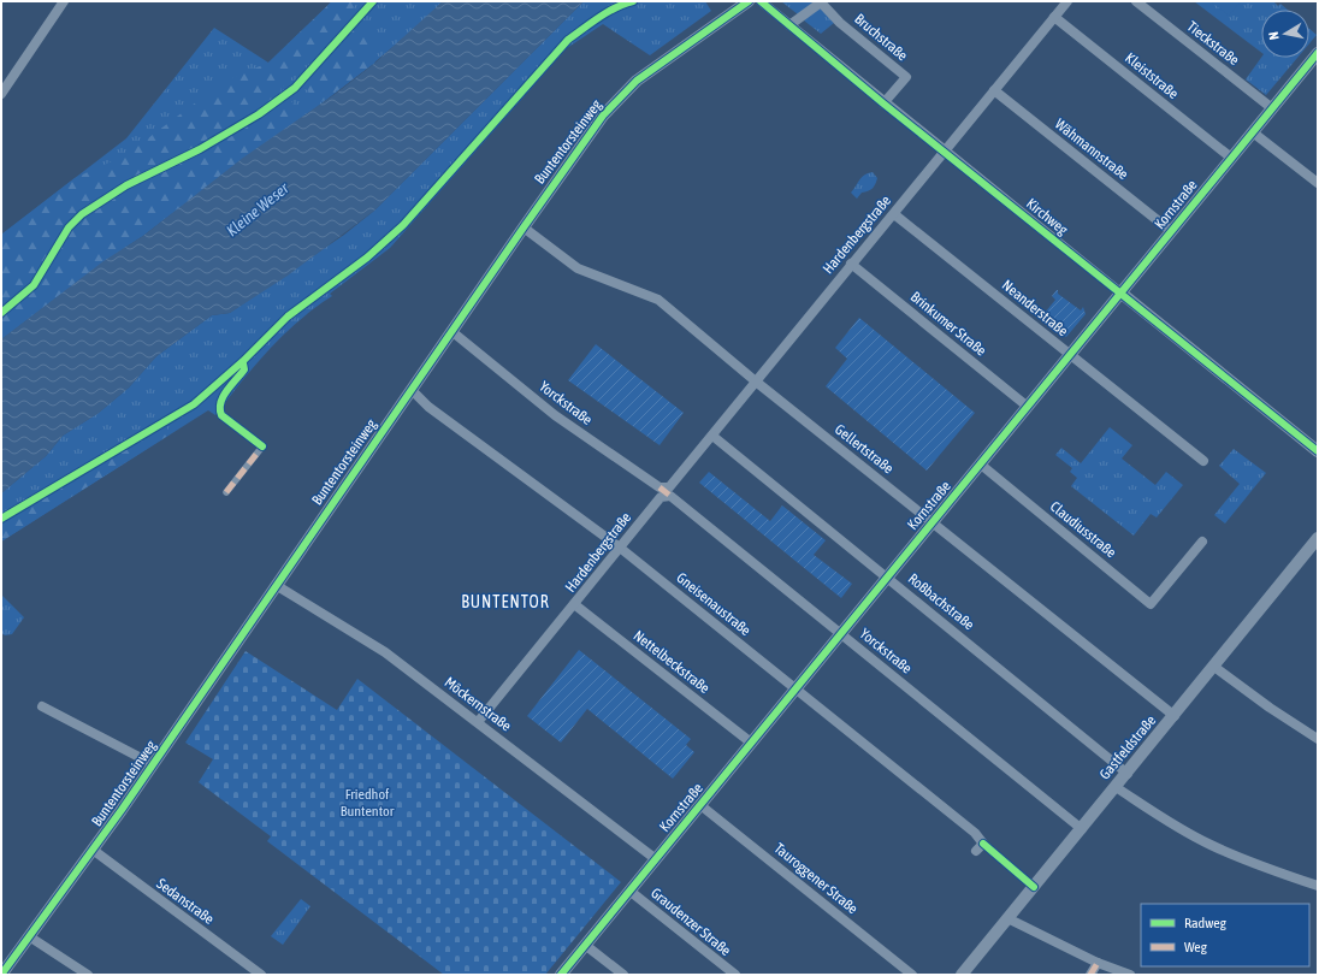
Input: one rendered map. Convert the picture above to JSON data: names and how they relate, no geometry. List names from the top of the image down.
{
  "streets": {
    "street": [
      "Bruchstraße",
      "Tieckstraße",
      "Kleiststraße",
      "Buntentorsteinweg",
      "Wähmannstraße",
      "Kornstraße",
      "Kirchweg",
      "Hardenbergstraße",
      "Neanderstraße",
      "Brinkumer Straße",
      "Yorckstraße",
      "Gellertstraße",
      "Claudiusstraße",
      "Roßbachstraße",
      "Gneisenaustraße",
      "Nettelbeckstraße",
      "Möckernstraße",
      "Gastfeldstraße",
      "Tauroggener Straße",
      "Sedanstraße",
      "Graudenzer Straße"
    ]
  },
  "crossings": [
    ["Bruchstraße", "Kirchweg"],
    ["Tieckstraße", "Kornstraße"],
    ["Kleiststraße", "Kornstraße"],
    ["Kleiststraße", "Hardenbergstraße"],
    ["Buntentorsteinweg", "Yorckstraße"],
    ["Buntentorsteinweg", "Gellertstraße"],
    ["Buntentorsteinweg", "Gneisenaustraße"],
    ["Buntentorsteinweg", "Möckernstraße"],
    ["Buntentorsteinweg", "Sedanstraße"],
    ["Wähmannstraße", "Kornstraße"],
    ["Wähmannstraße", "Hardenbergstraße"],
    ["Kornstraße", "Kirchweg"],
    ["Kornstraße", "Neanderstraße"],
    ["Kornstraße", "Brinkumer Straße"],
    ["Kornstraße", "Yorckstraße"],
    ["Kornstraße", "Gellertstraße"],
    ["Kornstraße", "Claudiusstraße"],
    ["Kornstraße", "Roßbachstraße"],
    ["Kornstraße", "Gneisenaustraße"],
    ["Kornstraße", "Nettelbeckstraße"],
    ["Kornstraße", "Möckernstraße"],
    ["Kornstraße", "Tauroggener Straße"],
    ["Kornstraße", "Graudenzer Straße"],
    ["Kirchweg", "Hardenbergstraße"],
    ["Hardenbergstraße", "Neanderstraße"],
    ["Hardenbergstraße", "Brinkumer Straße"],
    ["Hardenbergstraße", "Yorckstraße"],
    ["Hardenbergstraße", "Gellertstraße"],
    ["Hardenbergstraße", "Roßbachstraße"],
    ["Hardenbergstraße", "Gneisenaustraße"],
    ["Hardenbergstraße", "Nettelbeckstraße"],
    ["Hardenbergstraße", "Möckernstraße"],
    ["Yorckstraße", "Gastfeldstraße"],
    ["Gellertstraße", "Gastfeldstraße"],
    ["Roßbachstraße", "Gastfeldstraße"]
  ],
  "districts": ["BUNTENTOR"],
  "water": ["Kleine Weser"],
  "parks": ["Friedhof Buntentor"],
  "legend": ["Radweg", "Weg"],
  "north": "left"
}
